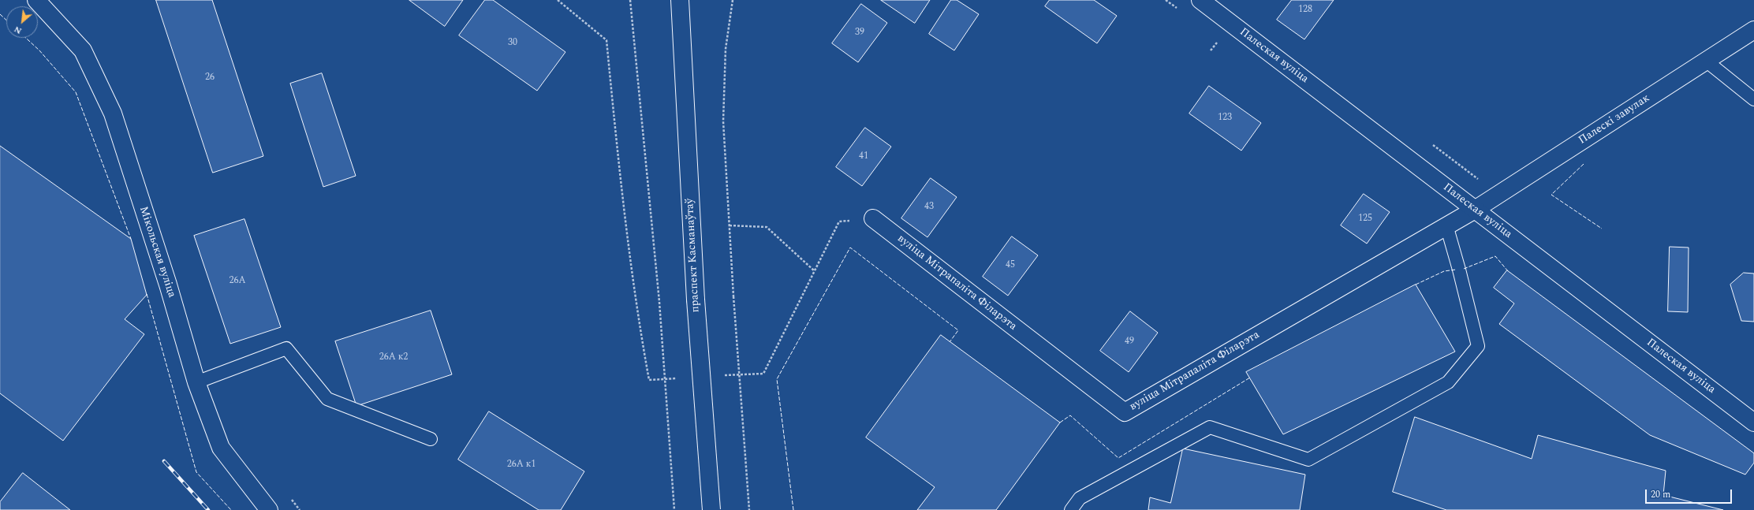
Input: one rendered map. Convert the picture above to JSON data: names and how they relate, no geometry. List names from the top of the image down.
{
  "streets": {
    "street": [
      "Палеская вуліца",
      "Палескі завулак",
      "Мікольская вуліца",
      "праспект Касманаўтаў",
      "вуліца Мітрапаліта Філарэта"
    ]
  },
  "crossings": [
    ["Палеская вуліца", "Палескі завулак"],
    ["Палеская вуліца", "вуліца Мітрапаліта Філарэта"],
    ["Палескі завулак", "вуліца Мітрапаліта Філарэта"]
  ],
  "house_numbers": [
    "128",
    "39",
    "30",
    "26",
    "123",
    "41",
    "43",
    "125",
    "45",
    "26А",
    "49",
    "26А к2",
    "26А к1"
  ],
  "scale_bar": "20 m",
  "north": "bottom left"
}
